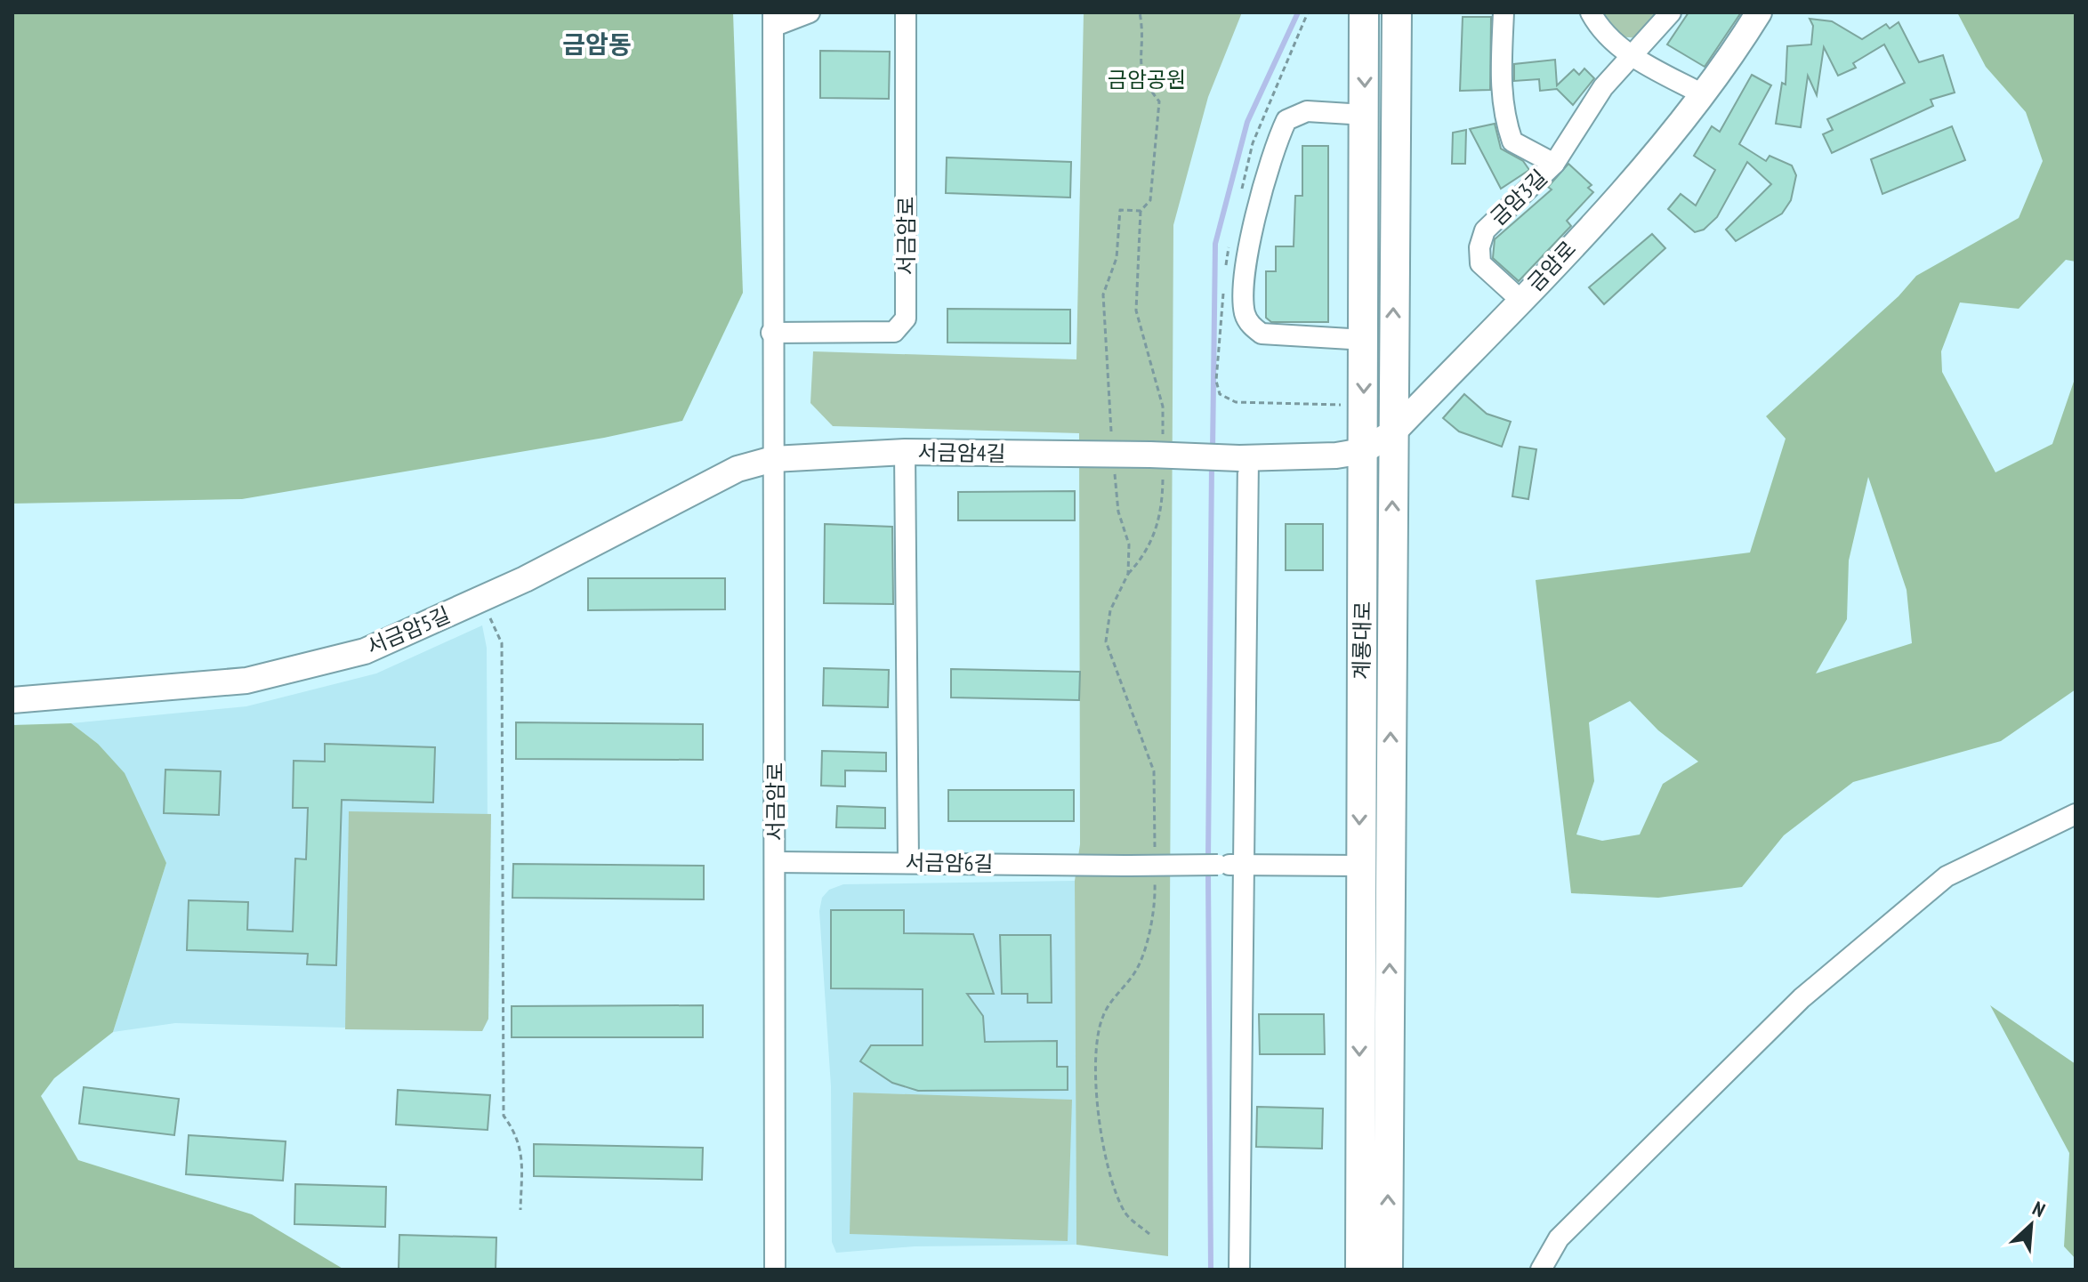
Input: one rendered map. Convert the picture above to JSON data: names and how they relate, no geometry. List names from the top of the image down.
{
  "streets": {
    "main road": ["계룡대로"],
    "street": [
      "금암3길",
      "서금암로",
      "금암로",
      "서금암4길",
      "서금암5길",
      "서금암6길"
    ]
  },
  "crossings": [
    ["금암3길", "금암로"],
    ["서금암로", "서금암4길"],
    ["서금암로", "서금암5길"],
    ["서금암로", "서금암6길"],
    ["금암로", "계룡대로"],
    ["서금암4길", "서금암5길"]
  ],
  "districts": ["금암동"],
  "parks": ["금암공원"],
  "north": "top right"
}
